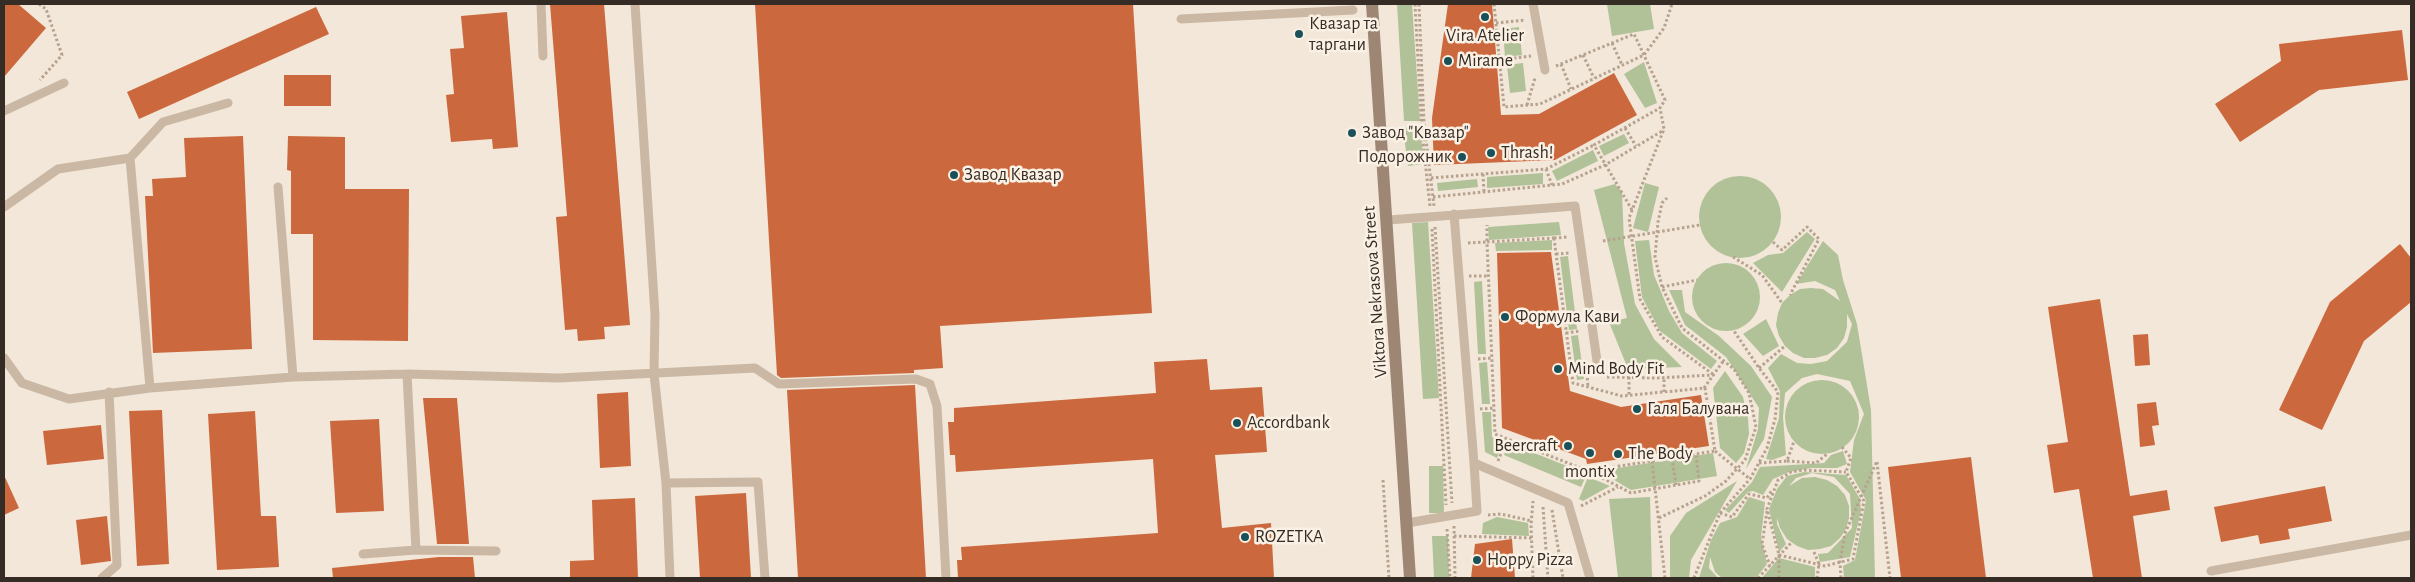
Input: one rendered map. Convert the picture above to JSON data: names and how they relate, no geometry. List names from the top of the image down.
{
  "streets": {
    "main road": ["Viktora Nekrasova Street"]
  },
  "places": [
    "Vira Atelier",
    "Квазар та таргани",
    "Mirame",
    "Завод \"Квазар\"",
    "Thrash!",
    "Подорожник",
    "Завод Квазар",
    "Формула Кави",
    "Mind Body Fit",
    "Галя Балувана",
    "Accordbank",
    "Beercraft",
    "montix",
    "The Body",
    "ROZETKA",
    "Hoppy Pizza"
  ]
}
